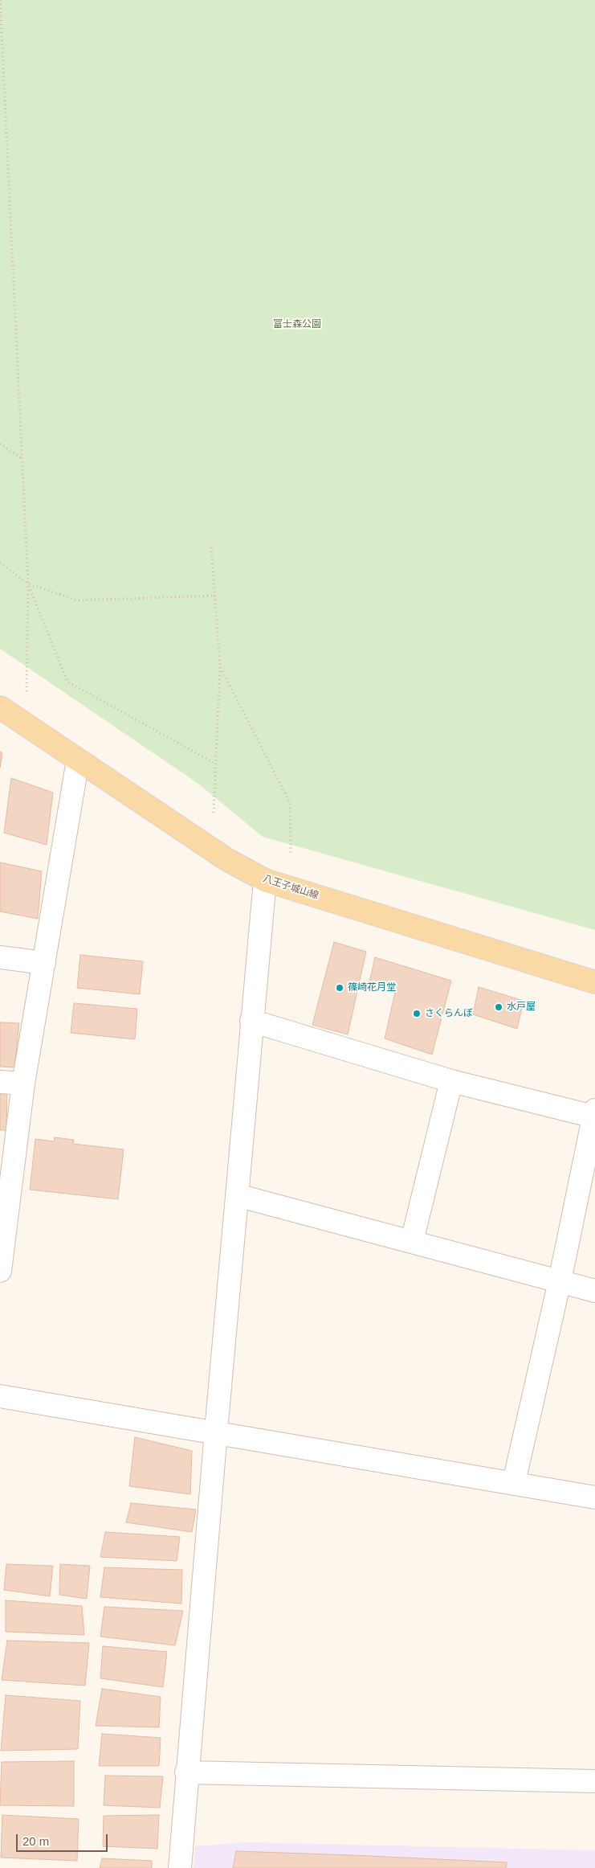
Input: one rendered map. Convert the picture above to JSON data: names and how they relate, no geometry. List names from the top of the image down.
{
  "streets": {
    "main road": ["八王子城山線"]
  },
  "parks": ["富士森公園"],
  "places": ["篠崎花月堂", "水戸屋", "さくらんぼ"],
  "scale_bar": "20 m"
}
